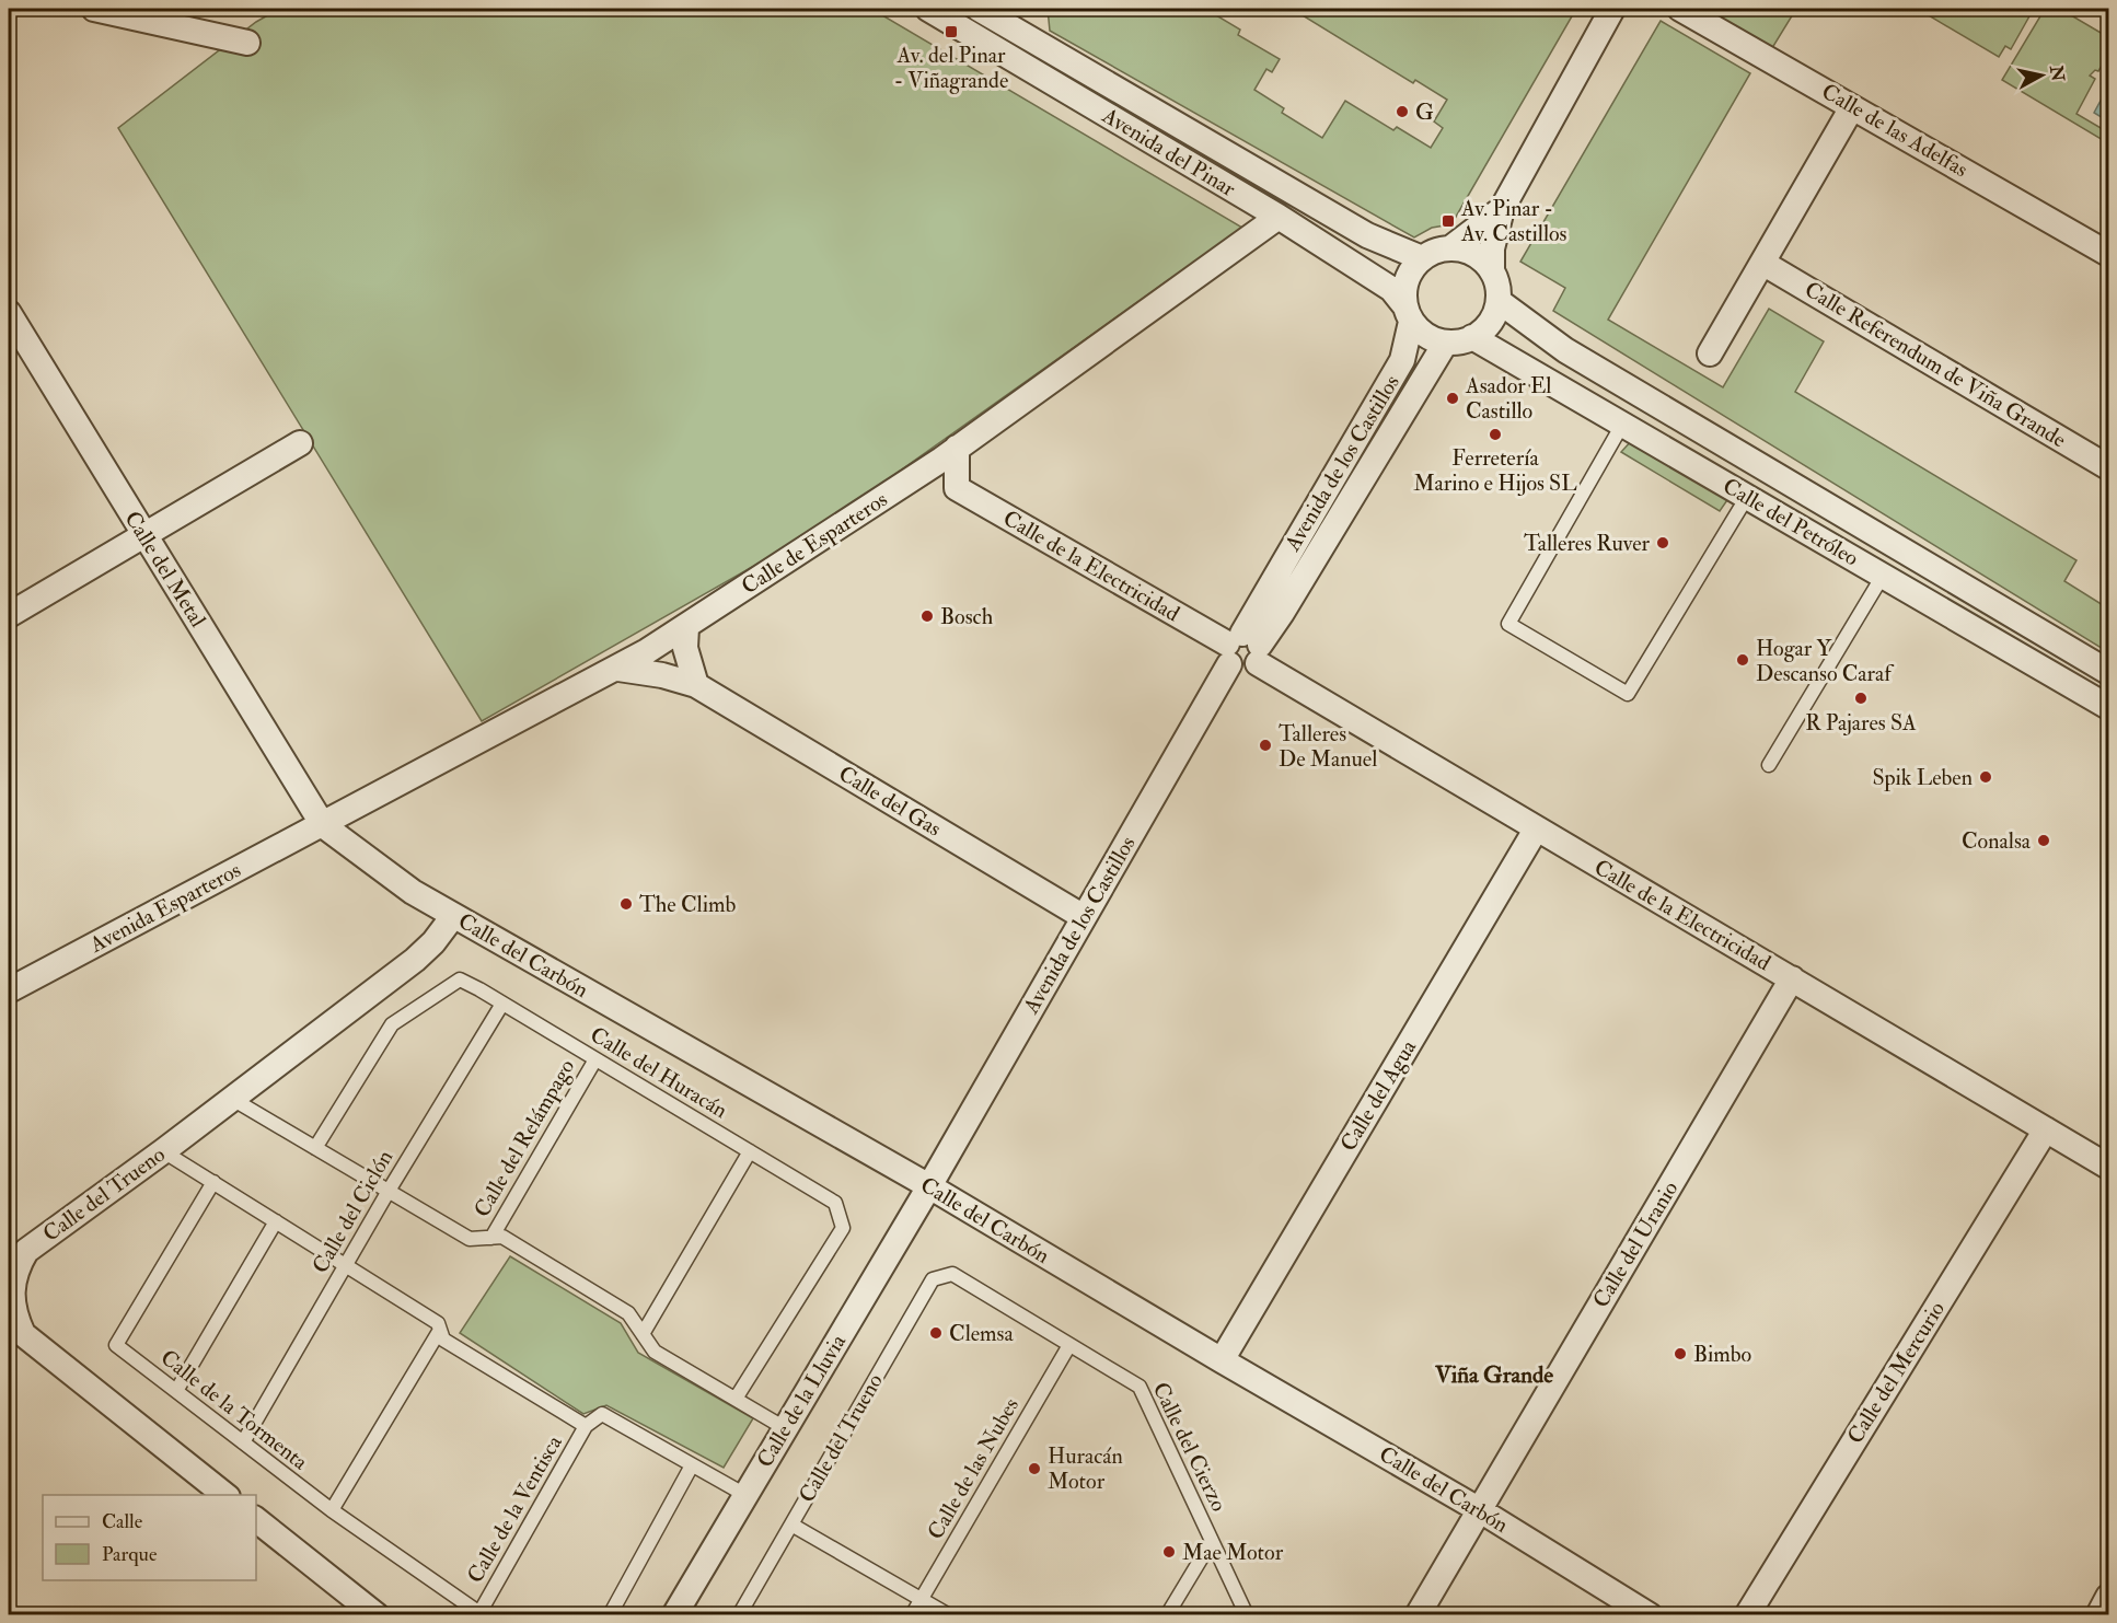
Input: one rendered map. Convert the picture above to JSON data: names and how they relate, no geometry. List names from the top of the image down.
{
  "streets": {
    "street": [
      "Calle de las Adelfas",
      "Avenida del Pinar",
      "Calle Referendum de Viña Grande",
      "Avenida de los Castillos",
      "Calle del Petróleo",
      "Calle de Esparteros",
      "Calle de la Electricidad",
      "Calle del Metal",
      "Calle del Gas",
      "Avenida Esparteros",
      "Calle del Carbón",
      "Calle del Agua",
      "Calle del Trueno",
      "Calle del Uranio",
      "Calle del Mercurio",
      "Calle de la Lluvia"
    ],
    "lane": [
      "Calle del Huracán",
      "Calle del Relámpago",
      "Calle del Ciclón",
      "Calle de la Tormenta",
      "Calle del Cierzo",
      "Calle de las Nubes",
      "Calle de la Ventisca"
    ]
  },
  "crossings": [
    ["Avenida del Pinar", "Avenida de los Castillos"],
    ["Avenida del Pinar", "Calle del Petróleo"],
    ["Avenida del Pinar", "Calle de Esparteros"],
    ["Avenida de los Castillos", "Calle del Petróleo"],
    ["Avenida de los Castillos", "Calle de la Electricidad"],
    ["Avenida de los Castillos", "Calle del Gas"],
    ["Avenida de los Castillos", "Calle del Carbón"],
    ["Avenida de los Castillos", "Calle de la Lluvia"],
    ["Calle de Esparteros", "Calle de la Electricidad"],
    ["Calle de Esparteros", "Calle del Metal"],
    ["Calle de Esparteros", "Calle del Gas"],
    ["Calle de Esparteros", "Avenida Esparteros"],
    ["Calle de Esparteros", "Calle del Carbón"],
    ["Calle de la Electricidad", "Calle del Agua"],
    ["Calle de la Electricidad", "Calle del Uranio"],
    ["Calle de la Electricidad", "Calle del Mercurio"],
    ["Calle del Metal", "Avenida Esparteros"],
    ["Calle del Metal", "Calle del Carbón"],
    ["Avenida Esparteros", "Calle del Carbón"],
    ["Calle del Carbón", "Calle del Agua"],
    ["Calle del Carbón", "Calle del Trueno"],
    ["Calle del Carbón", "Calle del Uranio"],
    ["Calle del Carbón", "Calle de la Lluvia"],
    ["Calle del Huracán", "Calle del Relámpago"],
    ["Calle del Huracán", "Calle del Ciclón"],
    ["Calle del Trueno", "Calle del Cierzo"],
    ["Calle del Ciclón", "Calle de la Tormenta"],
    ["Calle de la Tormenta", "Calle de la Ventisca"],
    ["Calle del Cierzo", "Calle de las Nubes"]
  ],
  "districts": ["Viña Grande"],
  "places": {
    "transit": ["Av. del Pinar - Viñagrande", "Av. Pinar - Av. Castillos"],
    "other": [
      "G",
      "Asador El Castillo",
      "Ferretería Marino e Hijos SL",
      "Talleres Ruver",
      "Bosch",
      "Hogar Y Descanso Caraf",
      "R Pajares SA",
      "Talleres De Manuel",
      "Spik Leben",
      "Conalsa",
      "The Climb",
      "Clemsa",
      "Bimbo",
      "Huracán Motor",
      "Mae Motor"
    ]
  },
  "legend": ["Calle", "Parque"],
  "north": "right"
}
